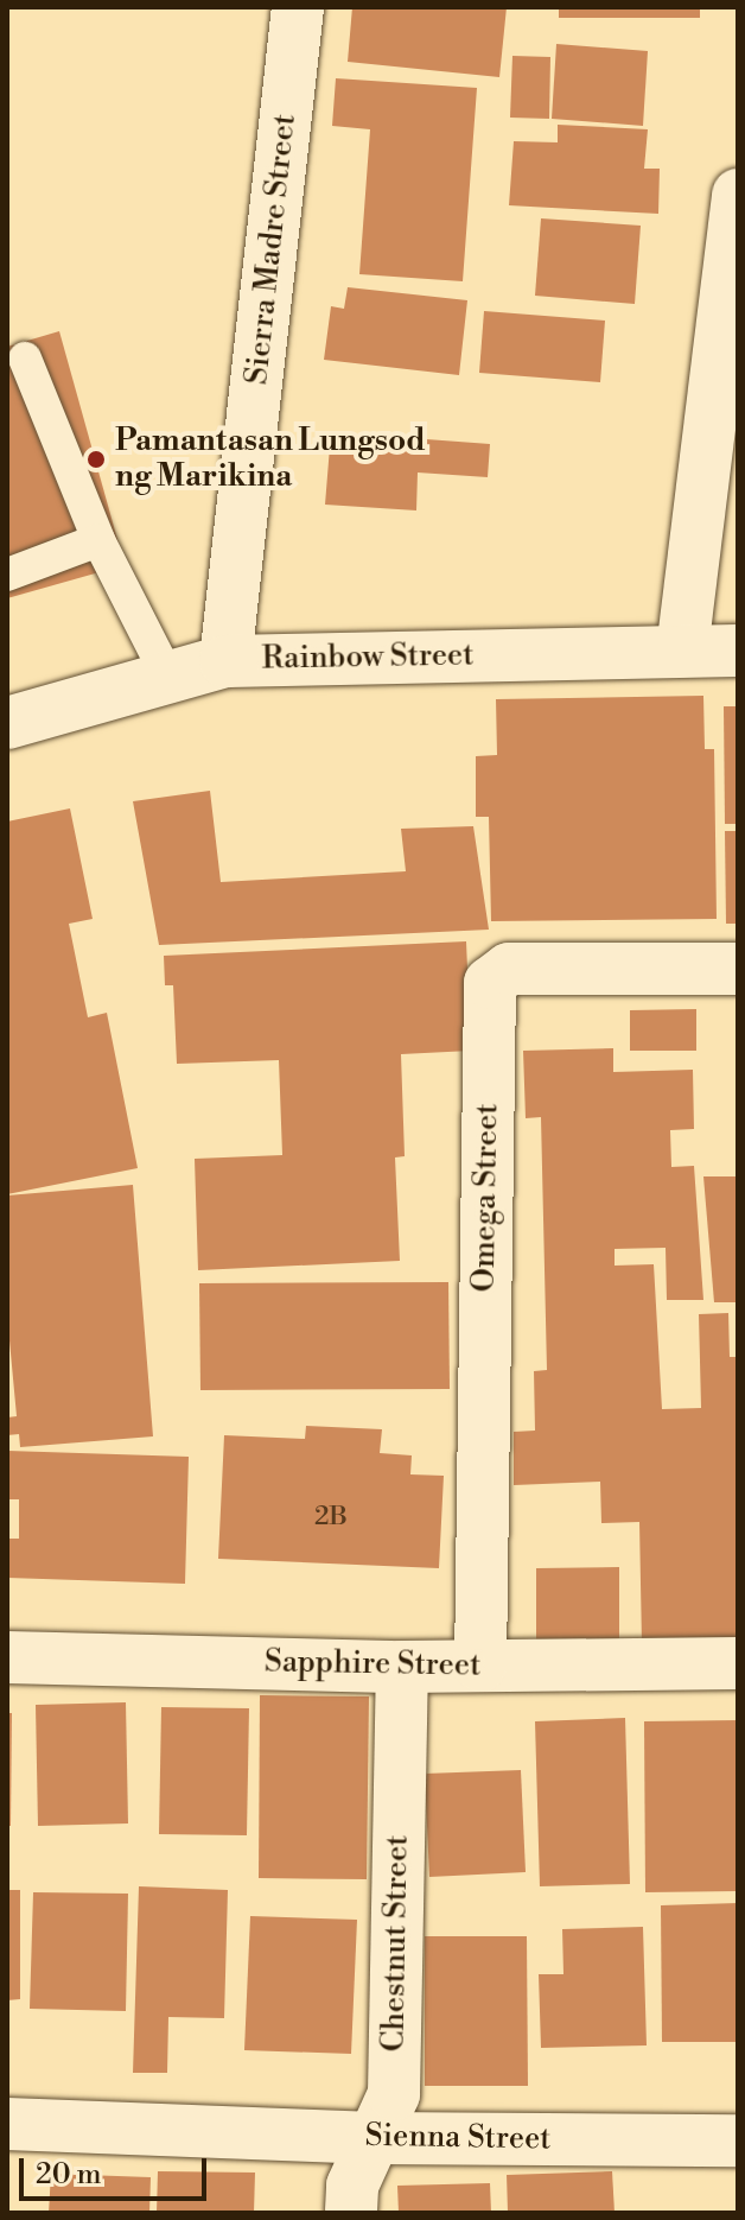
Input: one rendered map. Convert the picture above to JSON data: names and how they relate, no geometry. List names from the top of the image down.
{
  "streets": {
    "street": [
      "Sierra Madre Street",
      "Rainbow Street",
      "Omega Street",
      "Sapphire Street",
      "Chestnut Street",
      "Sienna Street"
    ]
  },
  "crossings": [
    ["Sierra Madre Street", "Rainbow Street"],
    ["Omega Street", "Sapphire Street"],
    ["Sapphire Street", "Chestnut Street"],
    ["Chestnut Street", "Sienna Street"]
  ],
  "places": ["Pamantasan Lungsod ng Marikina"],
  "house_numbers": ["2B"],
  "scale_bar": "20 m"
}
